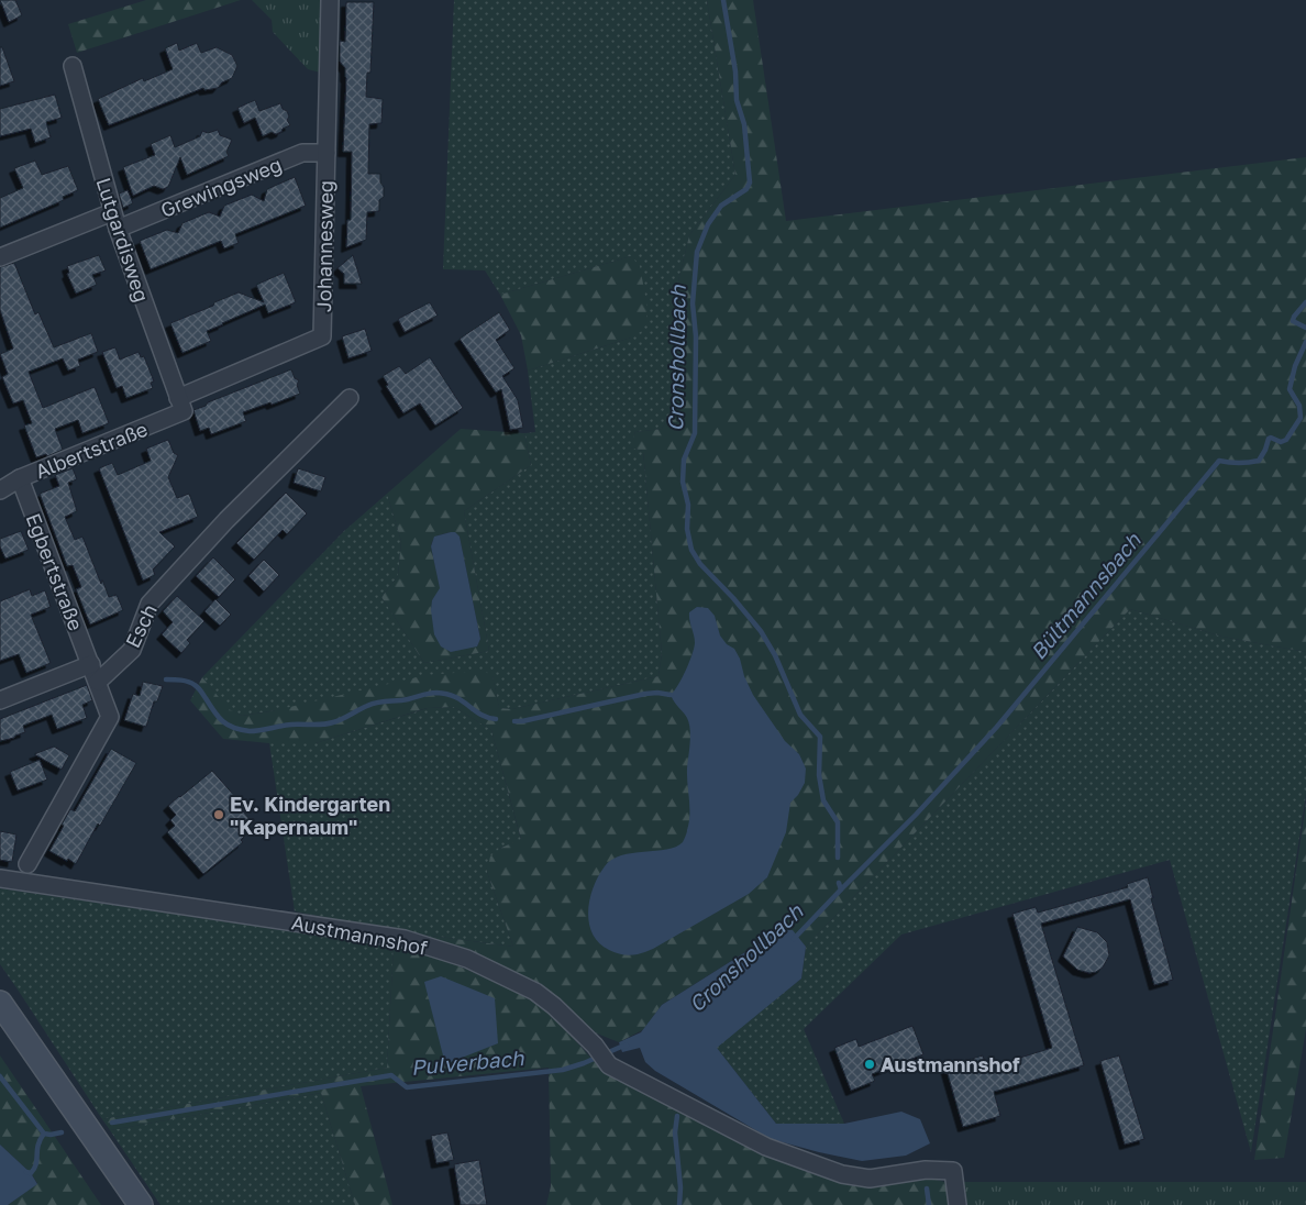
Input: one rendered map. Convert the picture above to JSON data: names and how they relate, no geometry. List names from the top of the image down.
{
  "streets": {
    "street": [
      "Grewingsweg",
      "Lutgardisweg",
      "Johannesweg",
      "Albertstraße",
      "Egbertstraße",
      "Esch",
      "Austmannshof"
    ]
  },
  "crossings": [
    ["Grewingsweg", "Lutgardisweg"],
    ["Grewingsweg", "Johannesweg"],
    ["Lutgardisweg", "Johannesweg"],
    ["Lutgardisweg", "Albertstraße"],
    ["Johannesweg", "Albertstraße"],
    ["Albertstraße", "Egbertstraße"],
    ["Egbertstraße", "Esch"]
  ],
  "water": ["Cronshollbach", "Bültmannsbach", "Pulverbach"],
  "places": ["Ev. Kindergarten \"Kapernaum\"", "Austmannshof"]
}
